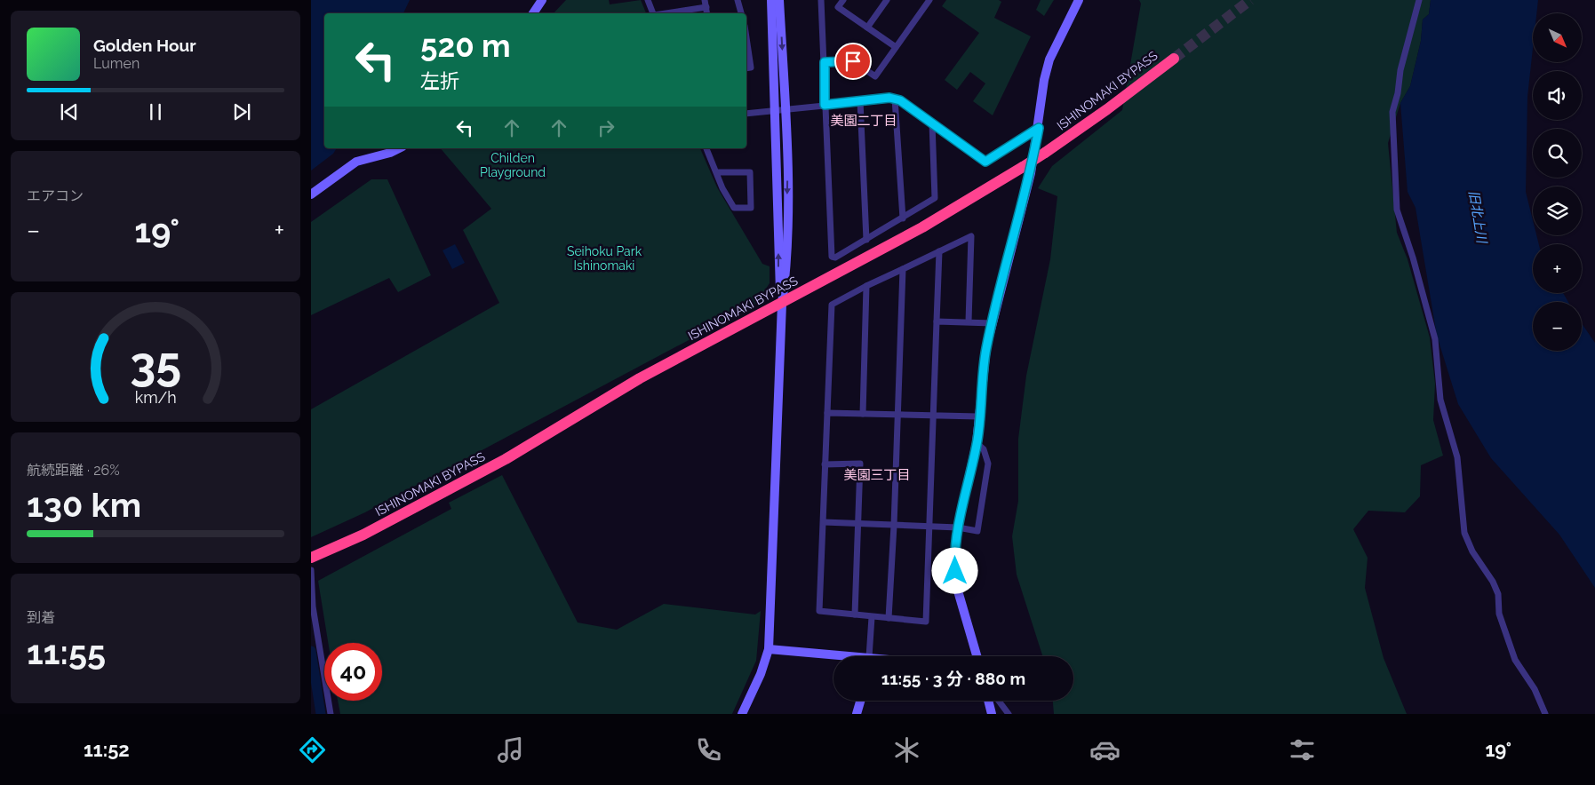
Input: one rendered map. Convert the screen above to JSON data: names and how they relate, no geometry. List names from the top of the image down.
{
  "streets": {
    "highway": ["ISHINOMAKI BYPASS"]
  },
  "districts": ["美園二丁目", "美園三丁目"],
  "water": ["旧北上川"],
  "parks": ["Childen Playground", "Seihoku Park Ishinomaki"],
  "north": "bottom right",
  "page": {
    "map_buttons": ["+", "−"],
    "turn": ["520 m", "左折"],
    "song": ["Golden Hour", "Lumen"],
    "tile": [
      "エアコン",
      ["航続距離 · 26%", "130 km"],
      ["到着", "11:55"]
    ],
    "heat": ["−", "19°", "+"],
    "limit": "40",
    "trip": "11:55 · 3 分 · 880 m",
    "tabs": ["11:52", "19°"],
    "gauge": ["35", "km/h"]
  }
}
